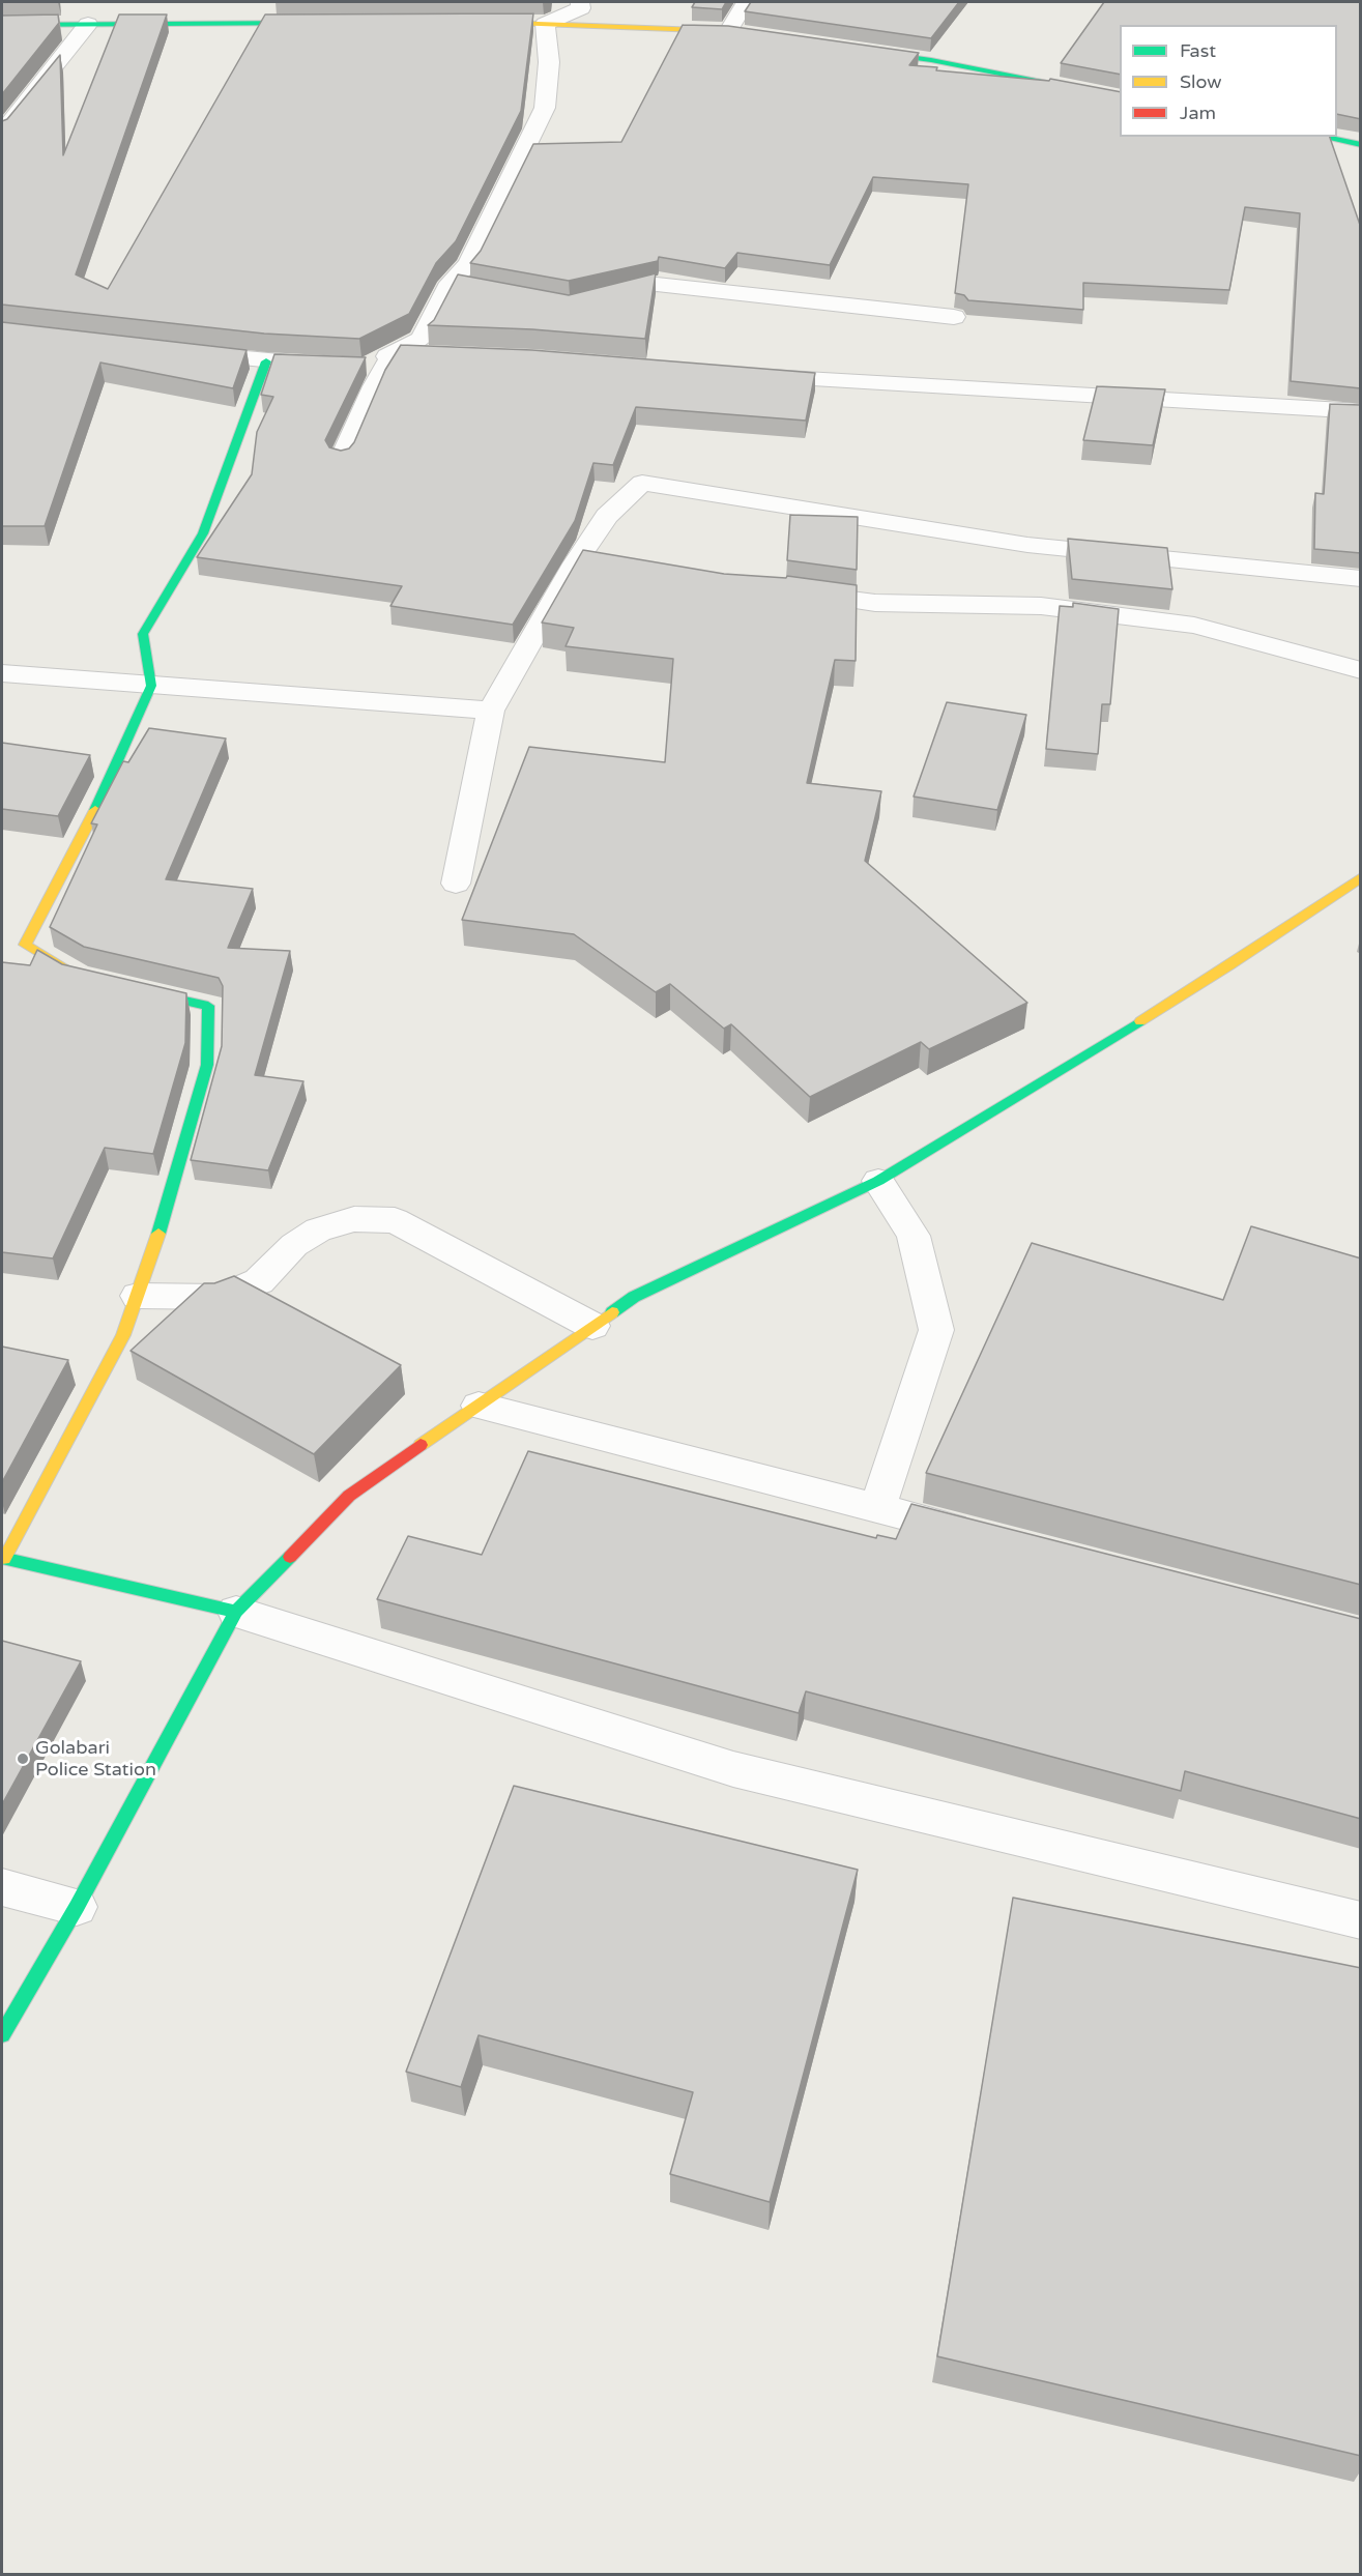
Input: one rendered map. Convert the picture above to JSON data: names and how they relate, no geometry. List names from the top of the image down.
{
  "places": ["Golabari Police Station"],
  "legend": ["Fast", "Slow", "Jam"]
}
